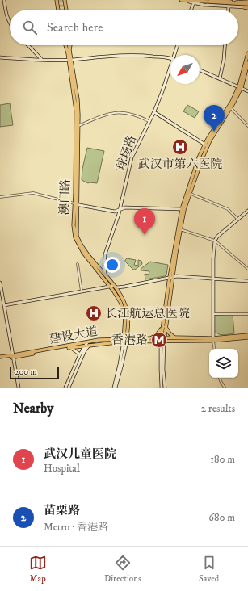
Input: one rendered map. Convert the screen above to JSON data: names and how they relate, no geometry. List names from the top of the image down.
{
  "streets": {
    "main road": ["澳门路", "建设大道"],
    "street": ["球场路"]
  },
  "crossings": [
    ["球场路", "澳门路"],
    ["澳门路", "建设大道"]
  ],
  "places": {
    "hospital": ["武汉市第六医院", "长江航运总医院"],
    "metro station": ["香港路"]
  },
  "scale_bar": "200 m",
  "north": "bottom left",
  "page": {
    "search": "Search here",
    "pins": ["2", "1"],
    "scale": "200 m",
    "heading": ["Nearby", "2 results"],
    "list": [
      {
        "mark": "1",
        "name": "武汉儿童医院",
        "note": "Hospital",
        "value": "180 m"
      },
      {
        "mark": "2",
        "name": "苗栗路",
        "note": "Metro · 香港路",
        "value": "680 m"
      }
    ],
    "nav": ["Map", "Directions", "Saved"]
  }
}
